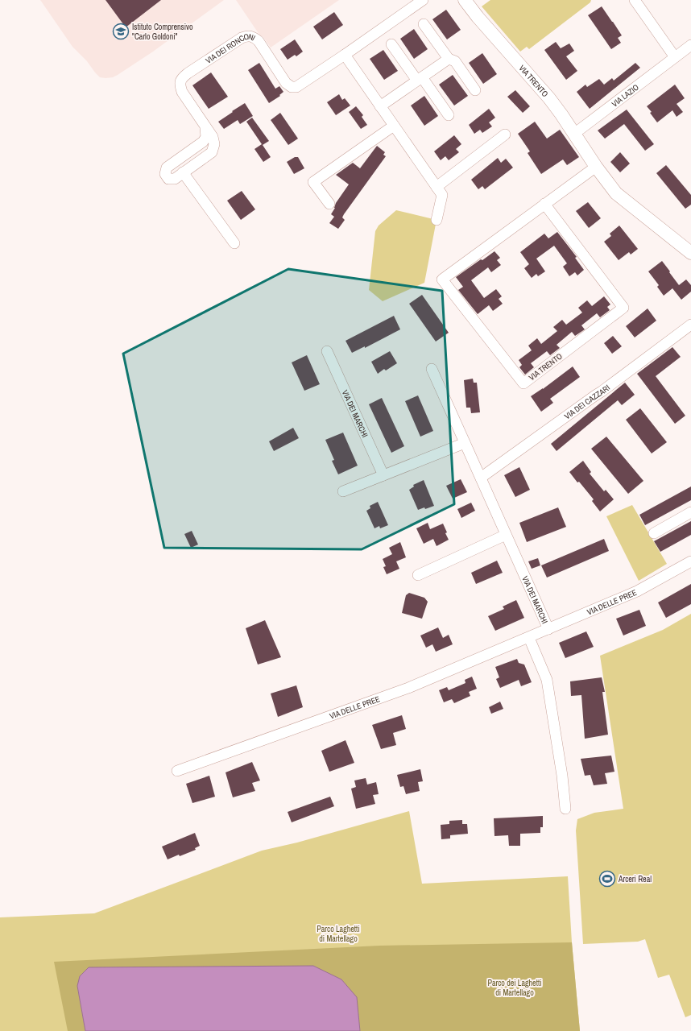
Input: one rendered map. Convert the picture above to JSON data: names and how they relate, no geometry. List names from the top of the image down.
{
  "streets": {
    "street": [
      "VIA DEI RONCONI",
      "VIA TRENTO",
      "VIA LAZIO",
      "VIA DEI CAZZARI",
      "VIA DEI MARCHI",
      "VIA DELLE PREE"
    ]
  },
  "crossings": [
    ["VIA TRENTO", "VIA LAZIO"],
    ["VIA DEI CAZZARI", "VIA DEI MARCHI"],
    ["VIA DEI MARCHI", "VIA DELLE PREE"]
  ],
  "parks": ["Parco Laghetti di Martellago", "Parco dei Laghetti di Martellago"],
  "places": {
    "school or university": ["Istituto Comprensivo \"Carlo Goldoni\""],
    "sports": ["Arceri Real"]
  }
}
